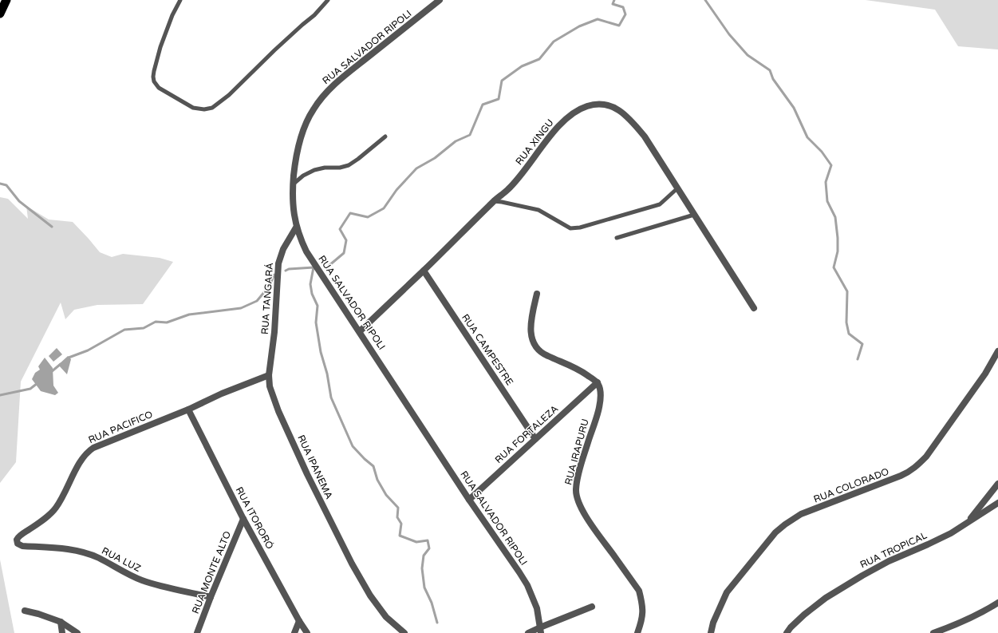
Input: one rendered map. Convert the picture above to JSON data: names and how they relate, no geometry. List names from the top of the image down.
{
  "streets": {
    "street": [
      "RUA SALVADOR RIPOLI",
      "RUA XINGU",
      "RUA TANGARÁ",
      "RUA CAMPESTRE",
      "RUA PACIFICO",
      "RUA FORTALEZA",
      "RUA IRAPURU",
      "RUA IPANEMA",
      "RUA COLORADO",
      "RUA ITORORÓ",
      "RUA TROPICAL",
      "RUA LUZ",
      "RUA MONTE ALTO"
    ]
  },
  "crossings": [
    ["RUA SALVADOR RIPOLI", "RUA XINGU"],
    ["RUA SALVADOR RIPOLI", "RUA TANGARÁ"],
    ["RUA SALVADOR RIPOLI", "RUA FORTALEZA"],
    ["RUA XINGU", "RUA CAMPESTRE"],
    ["RUA TANGARÁ", "RUA IPANEMA"],
    ["RUA CAMPESTRE", "RUA FORTALEZA"],
    ["RUA PACIFICO", "RUA ITORORÓ"],
    ["RUA PACIFICO", "RUA LUZ"],
    ["RUA FORTALEZA", "RUA IRAPURU"],
    ["RUA ITORORÓ", "RUA MONTE ALTO"],
    ["RUA LUZ", "RUA MONTE ALTO"]
  ]
}
